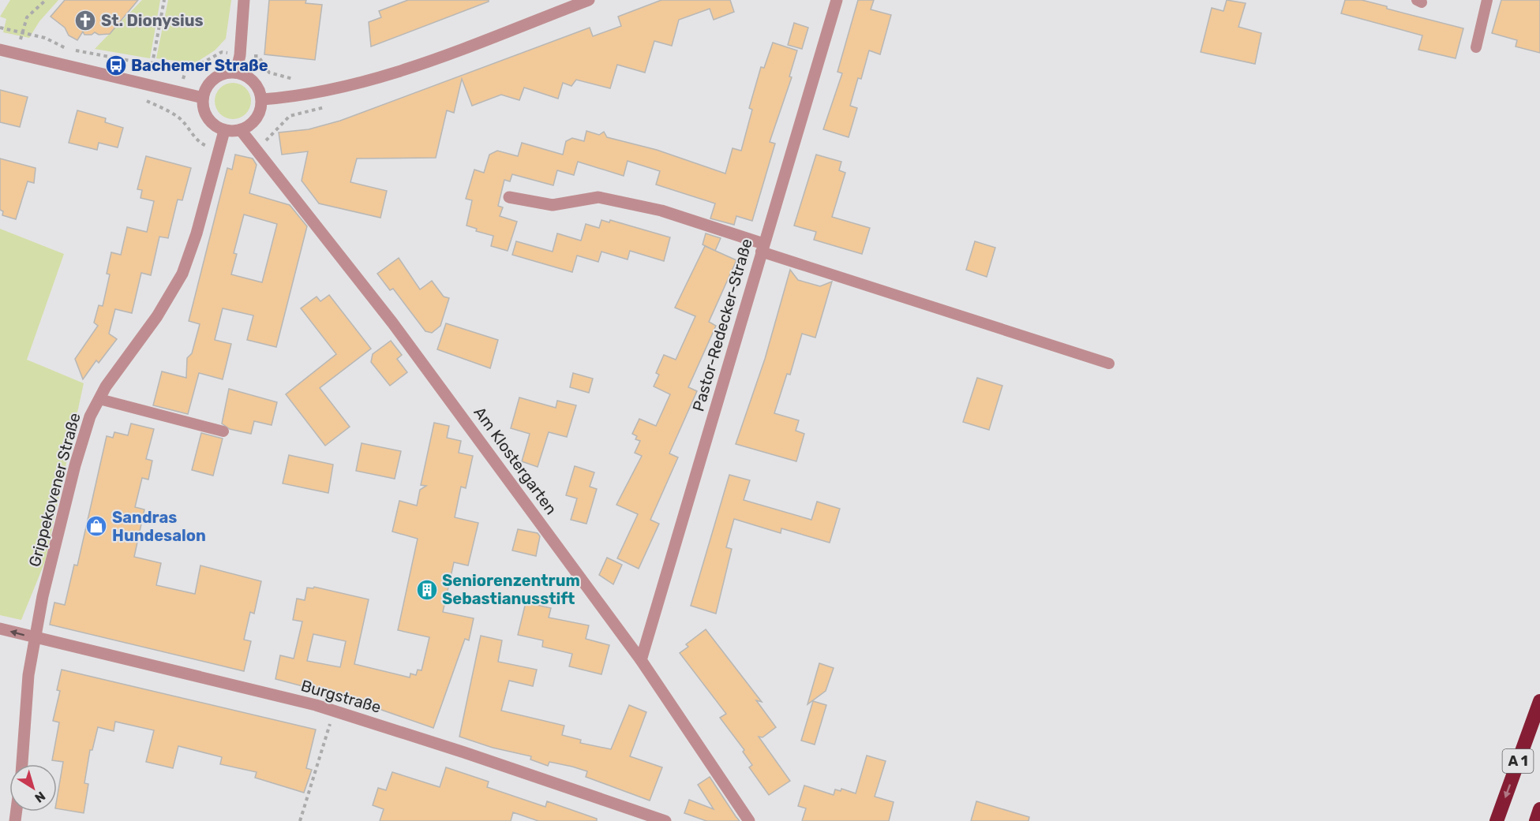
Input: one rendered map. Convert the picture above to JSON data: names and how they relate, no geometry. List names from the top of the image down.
{
  "streets": {
    "highway": ["A 1"],
    "street": [
      "Pastor-Redecker-Straße",
      "Am Klostergarten",
      "Grippekovener Straße",
      "Burgstraße"
    ]
  },
  "crossings": [
    ["Pastor-Redecker-Straße", "Am Klostergarten"],
    ["Am Klostergarten", "Grippekovener Straße"],
    ["Grippekovener Straße", "Burgstraße"]
  ],
  "places": {
    "church": ["St. Dionysius"],
    "bus stop": ["Bachemer Straße"],
    "shop": ["Sandras Hundesalon"],
    "building": ["Seniorenzentrum Sebastianusstift"]
  },
  "north": "bottom right"
}
